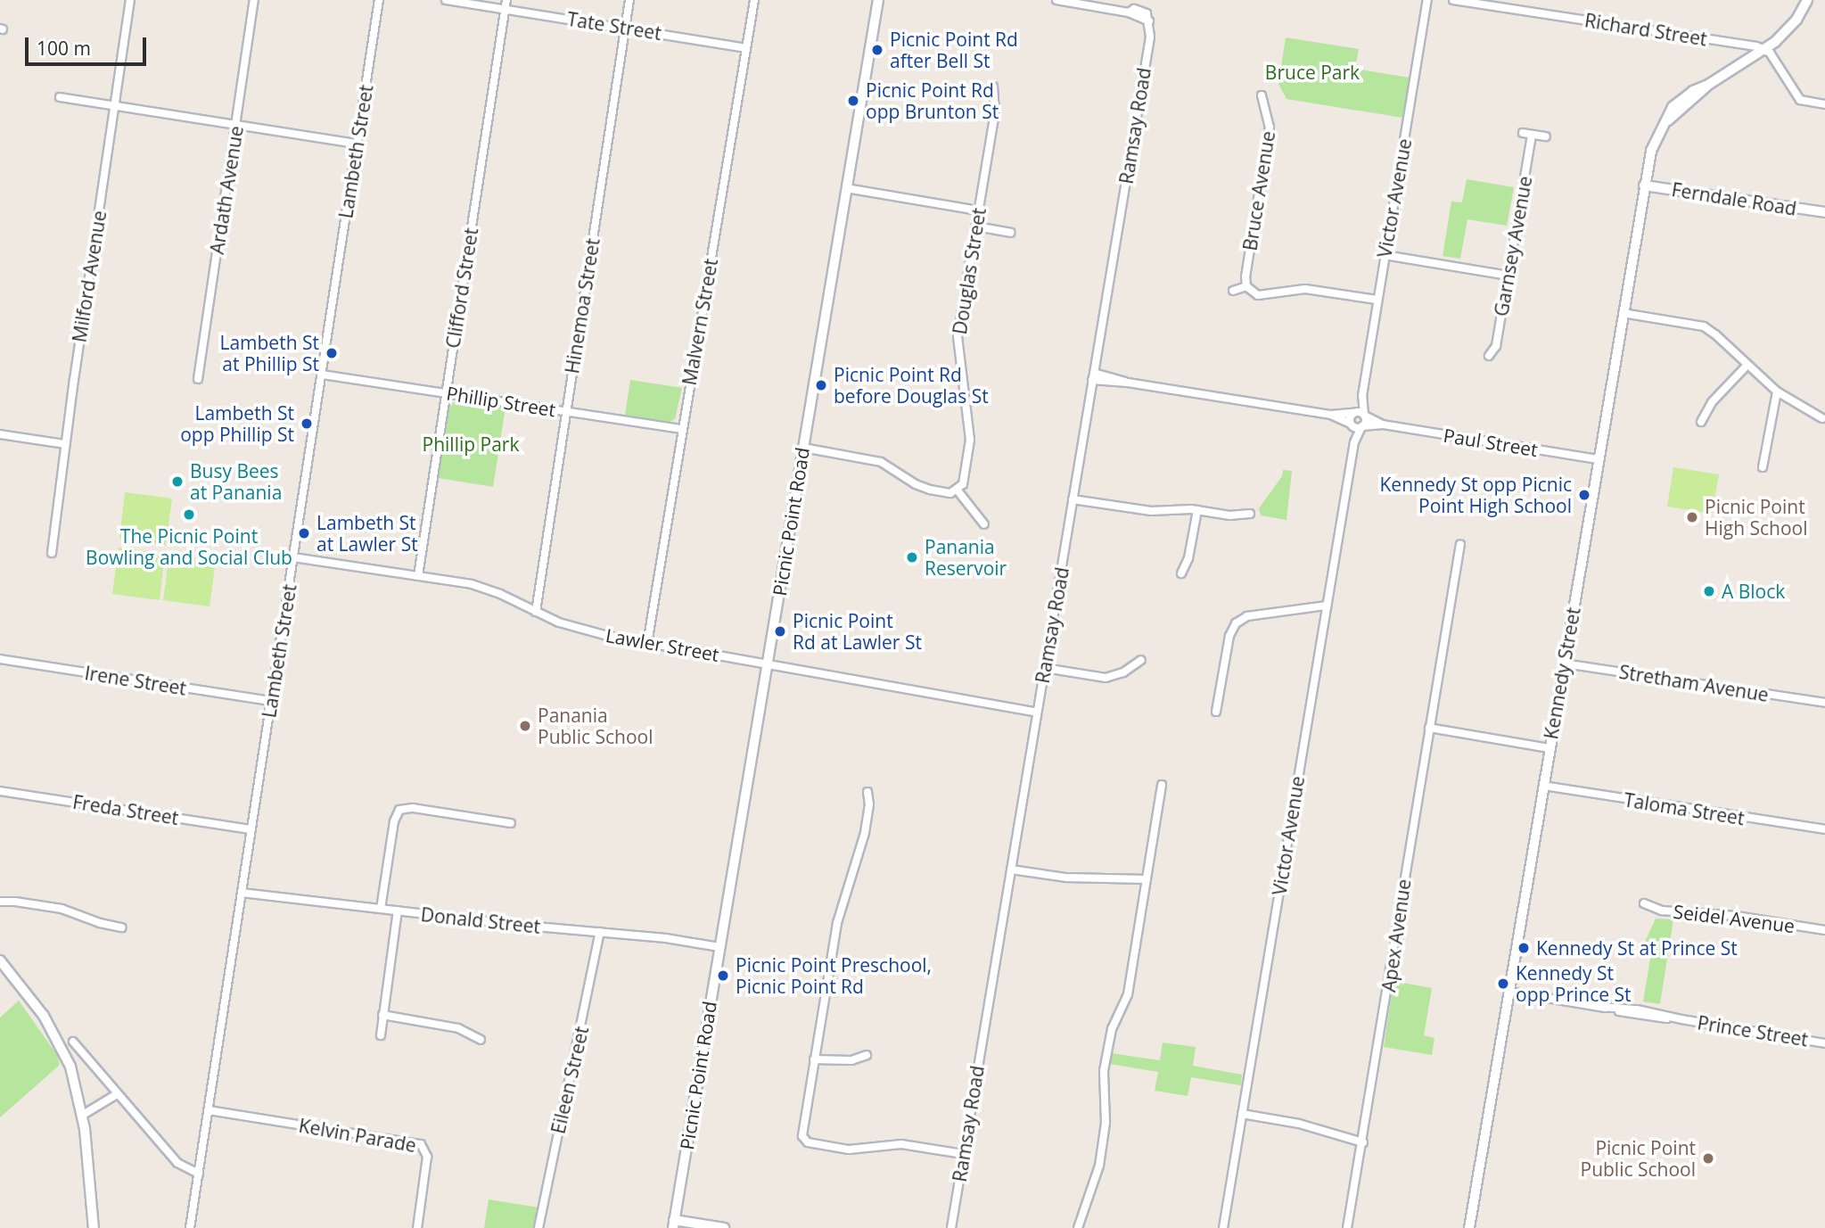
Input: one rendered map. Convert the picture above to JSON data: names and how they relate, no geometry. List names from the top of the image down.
{
  "streets": {
    "street": [
      "Tate Street",
      "Richard Street",
      "Ramsay Road",
      "Lambeth Street",
      "Ardath Avenue",
      "Bruce Avenue",
      "Victor Avenue",
      "Ferndale Road",
      "Garnsey Avenue",
      "Douglas Street",
      "Milford Avenue",
      "Clifford Street",
      "Hinemoa Street",
      "Malvern Street",
      "Phillip Street",
      "Paul Street",
      "Picnic Point Road",
      "Lawler Street",
      "Kennedy Street",
      "Irene Street",
      "Stretham Avenue",
      "Taloma Street",
      "Freda Street",
      "Seidel Avenue",
      "Donald Street",
      "Apex Avenue",
      "Prince Street",
      "Eileen Street",
      "Kelvin Parade"
    ]
  },
  "crossings": [
    ["Tate Street", "Clifford Street"],
    ["Tate Street", "Hinemoa Street"],
    ["Tate Street", "Malvern Street"],
    ["Richard Street", "Kennedy Street"],
    ["Ramsay Road", "Lawler Street"],
    ["Lambeth Street", "Phillip Street"],
    ["Lambeth Street", "Lawler Street"],
    ["Lambeth Street", "Irene Street"],
    ["Lambeth Street", "Freda Street"],
    ["Lambeth Street", "Donald Street"],
    ["Lambeth Street", "Kelvin Parade"],
    ["Victor Avenue", "Paul Street"],
    ["Ferndale Road", "Kennedy Street"],
    ["Clifford Street", "Phillip Street"],
    ["Clifford Street", "Lawler Street"],
    ["Hinemoa Street", "Phillip Street"],
    ["Hinemoa Street", "Lawler Street"],
    ["Malvern Street", "Phillip Street"],
    ["Malvern Street", "Lawler Street"],
    ["Paul Street", "Kennedy Street"],
    ["Picnic Point Road", "Lawler Street"],
    ["Picnic Point Road", "Donald Street"],
    ["Kennedy Street", "Stretham Avenue"],
    ["Kennedy Street", "Taloma Street"],
    ["Kennedy Street", "Prince Street"],
    ["Donald Street", "Eileen Street"]
  ],
  "parks": ["Bruce Park", "Phillip Park"],
  "places": [
    "Picnic Point Rd after Bell St",
    "Picnic Point Rd opp Brunton St",
    "Lambeth St at Phillip St",
    "Picnic Point Rd before Douglas St",
    "Lambeth St opp Phillip St",
    "Busy Bees at Panania",
    "Kennedy St opp Picnic Point High School",
    "The Picnic Point Bowling and Social Club",
    "Picnic Point High School",
    "Lambeth St at Lawler St",
    "Panania Reservoir",
    "A Block",
    "Picnic Point Rd at Lawler St",
    "Panania Public School",
    "Kennedy St at Prince St",
    "Picnic Point Preschool, Picnic Point Rd",
    "Kennedy St opp Prince St",
    "Picnic Point Public School"
  ],
  "scale_bar": "100 m"
}
